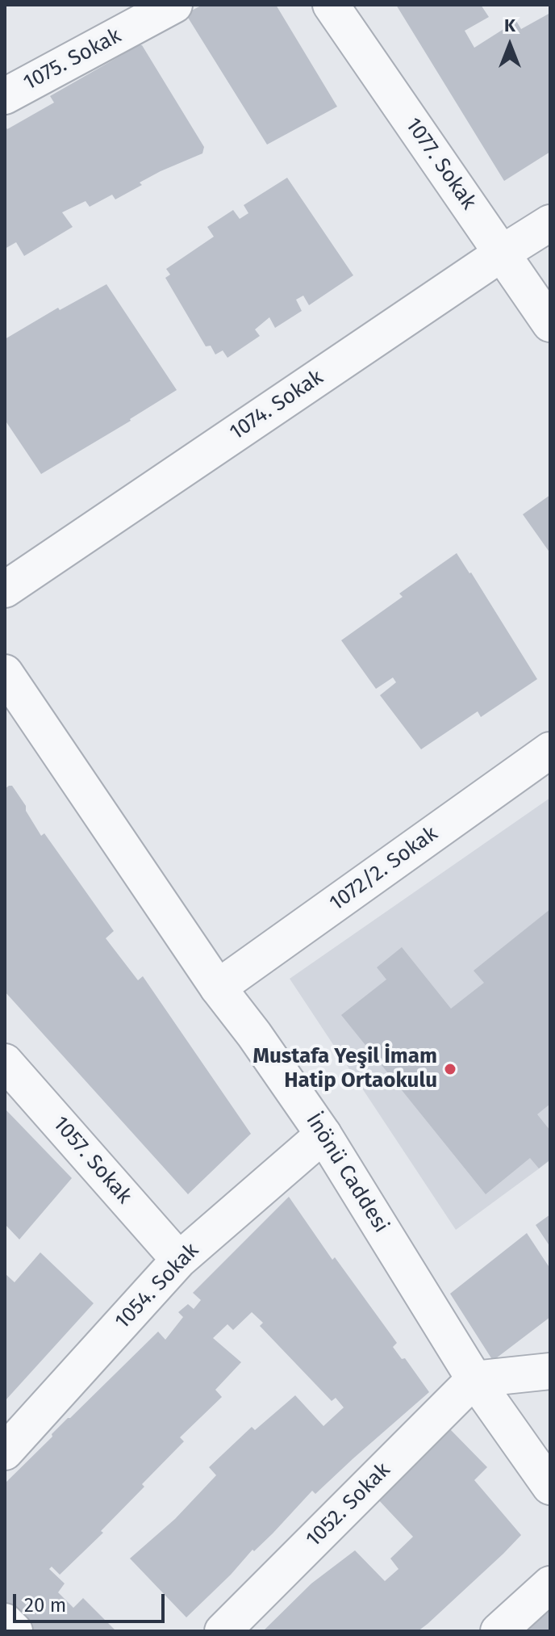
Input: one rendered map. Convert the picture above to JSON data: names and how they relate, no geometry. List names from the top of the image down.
{
  "streets": {
    "street": [
      "1075. Sokak",
      "1077. Sokak",
      "1074. Sokak",
      "1072/2. Sokak",
      "1057. Sokak",
      "İnönü Caddesi",
      "1054. Sokak",
      "1052. Sokak"
    ]
  },
  "crossings": [
    ["1077. Sokak", "1074. Sokak"],
    ["1072/2. Sokak", "İnönü Caddesi"],
    ["1057. Sokak", "1054. Sokak"],
    ["İnönü Caddesi", "1054. Sokak"],
    ["İnönü Caddesi", "1052. Sokak"]
  ],
  "places": ["Mustafa Yeşil İmam Hatip Ortaokulu"],
  "scale_bar": "20 m",
  "north": "top"
}
